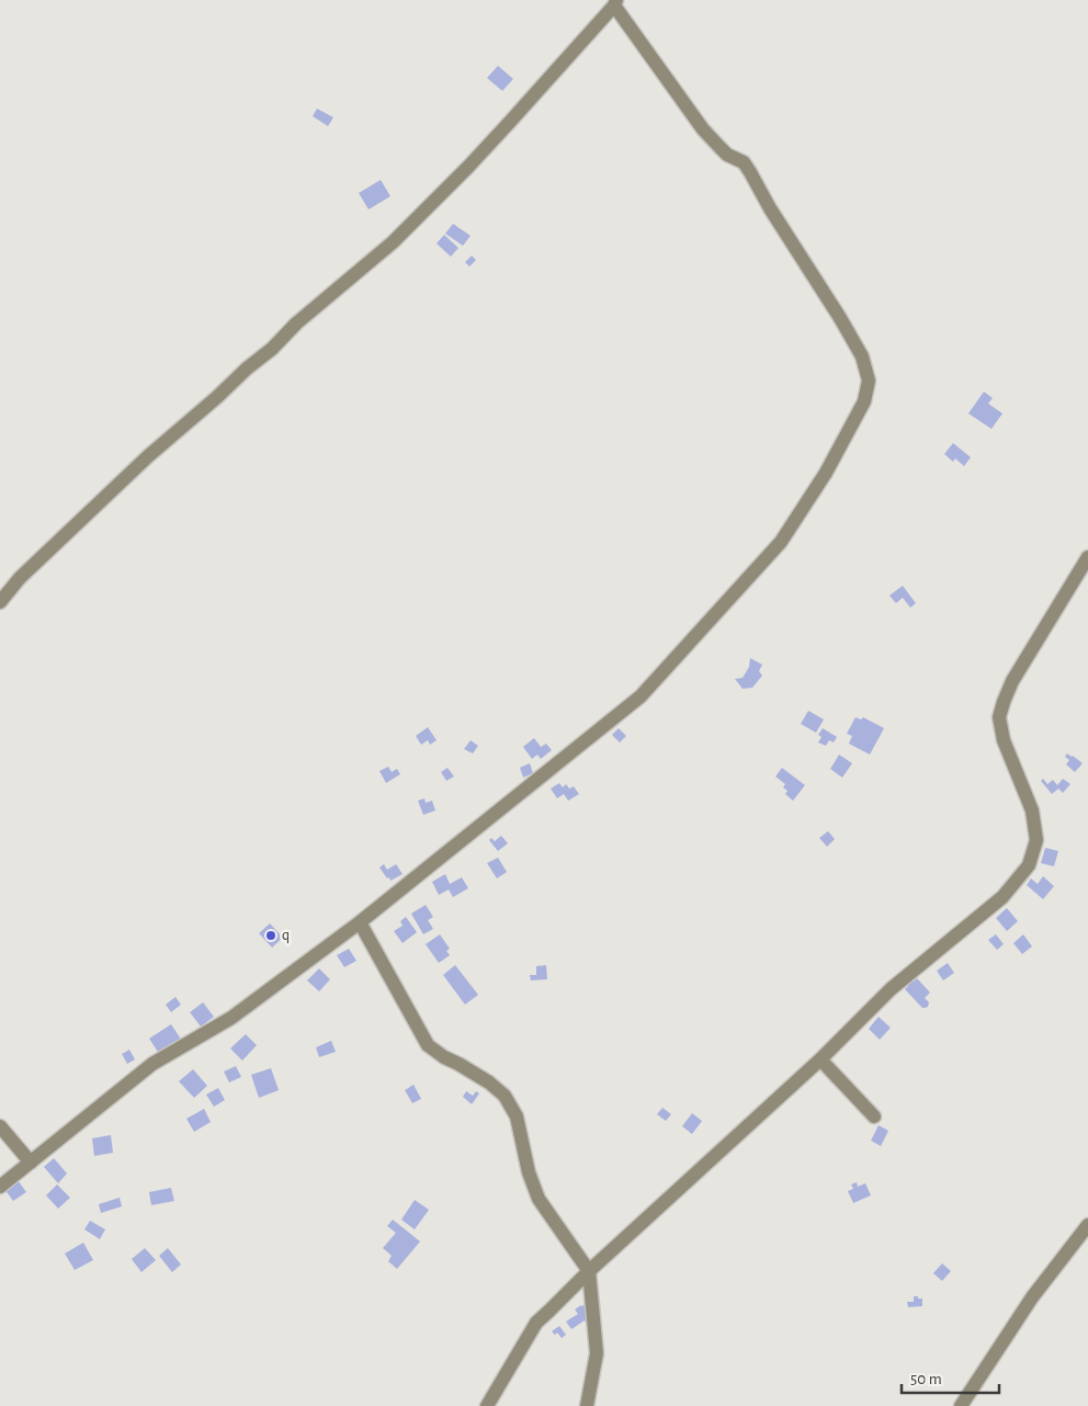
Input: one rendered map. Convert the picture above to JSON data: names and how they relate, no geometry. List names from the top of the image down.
{
  "places": ["q"],
  "scale_bar": "50 m"
}
